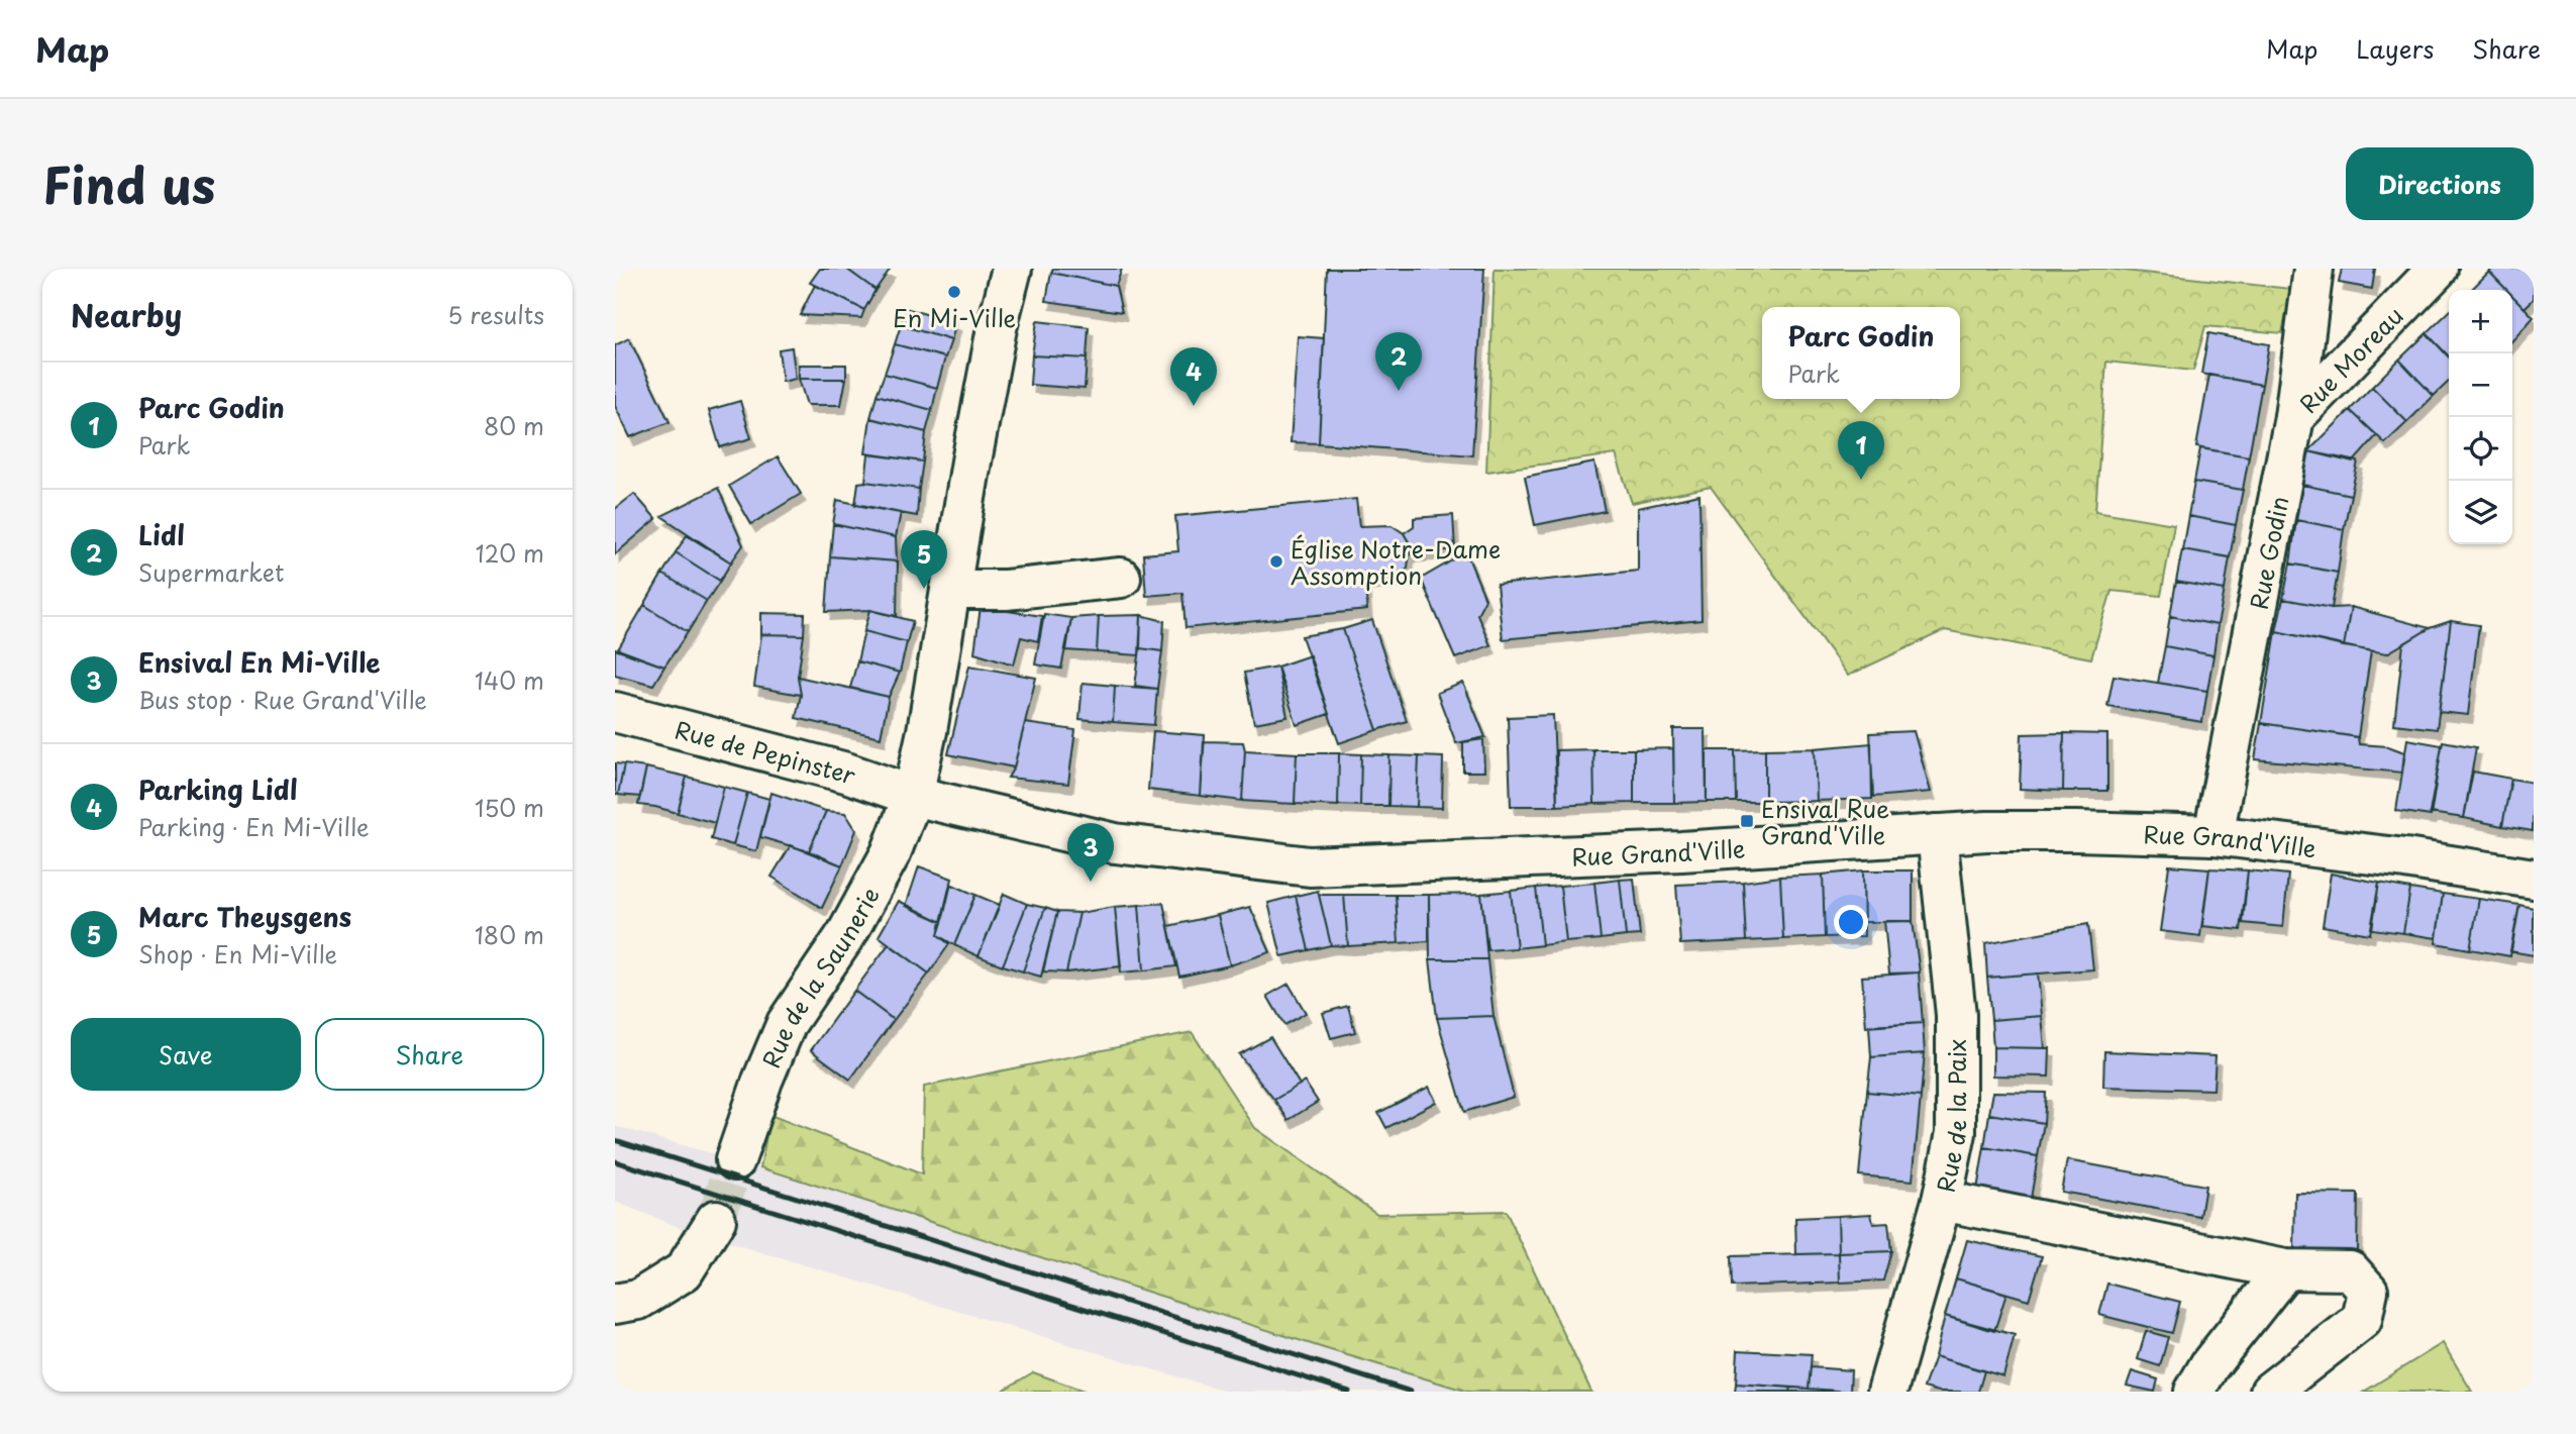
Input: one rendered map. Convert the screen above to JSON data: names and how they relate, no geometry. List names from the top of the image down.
{
  "streets": {
    "street": [
      "Rue Moreau",
      "Rue Godin",
      "Rue de Pepinster",
      "Rue Grand'Ville",
      "Rue de la Saunerie",
      "Rue de la Paix"
    ]
  },
  "crossings": [
    ["Rue Moreau", "Rue Godin"],
    ["Rue Godin", "Rue Grand'Ville"],
    ["Rue de Pepinster", "Rue Grand'Ville"],
    ["Rue de Pepinster", "Rue de la Saunerie"],
    ["Rue Grand'Ville", "Rue de la Saunerie"],
    ["Rue Grand'Ville", "Rue de la Paix"]
  ],
  "places": {
    "other": ["En Mi-Ville", "Église Notre-Dame Assomption"],
    "transit": ["Ensival Rue Grand'Ville"]
  },
  "page": {
    "header": "Map",
    "nav": ["Map", "Layers", "Share"],
    "title": "Find us",
    "buttons": [
      "Directions",
      ["Save", "Share"]
    ],
    "heading": ["Nearby", "5 results"],
    "map_buttons": ["+", "−"],
    "popup": ["Parc Godin", "Park"],
    "pins": [
      "2",
      "4",
      "1",
      "5",
      "3"
    ],
    "list": [
      {
        "mark": "1",
        "name": "Parc Godin",
        "note": "Park",
        "value": "80 m"
      },
      {
        "mark": "2",
        "name": "Lidl",
        "note": "Supermarket",
        "value": "120 m"
      },
      {
        "mark": "3",
        "name": "Ensival En Mi-Ville",
        "note": "Bus stop · Rue Grand'Ville",
        "value": "140 m"
      },
      {
        "mark": "4",
        "name": "Parking Lidl",
        "note": "Parking · En Mi-Ville",
        "value": "150 m"
      },
      {
        "mark": "5",
        "name": "Marc Theysgens",
        "note": "Shop · En Mi-Ville",
        "value": "180 m"
      }
    ]
  }
}
